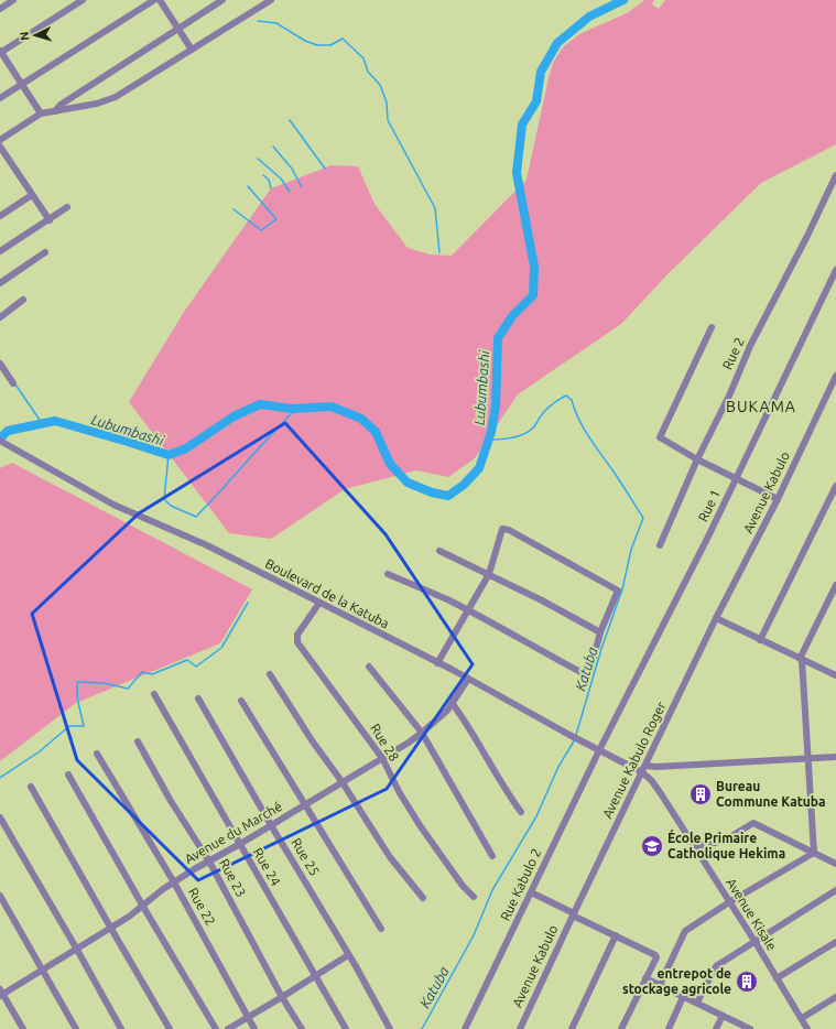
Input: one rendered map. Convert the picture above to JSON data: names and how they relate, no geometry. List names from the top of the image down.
{
  "streets": {
    "street": [
      "Rue 2",
      "Avenue Kabulo",
      "Rue 1",
      "Boulevard de la Katuba",
      "Rue 28",
      "Avenue Kabulo Roger",
      "Avenue du Marché",
      "Rue 25",
      "Rue 24",
      "Rue 23",
      "Rue Kabulo 2",
      "Rue 22",
      "Avenue Kisale"
    ]
  },
  "crossings": [
    ["Avenue Kabulo", "Avenue Kabulo Roger"],
    ["Rue 1", "Boulevard de la Katuba"],
    ["Rue 1", "Rue Kabulo 2"],
    ["Boulevard de la Katuba", "Rue 28"],
    ["Boulevard de la Katuba", "Avenue Kabulo Roger"],
    ["Boulevard de la Katuba", "Avenue du Marché"],
    ["Boulevard de la Katuba", "Rue Kabulo 2"],
    ["Boulevard de la Katuba", "Avenue Kisale"],
    ["Rue 28", "Avenue du Marché"],
    ["Avenue Kabulo Roger", "Avenue Kisale"],
    ["Avenue du Marché", "Rue 25"],
    ["Avenue du Marché", "Rue 24"],
    ["Avenue du Marché", "Rue 23"],
    ["Avenue du Marché", "Rue 22"]
  ],
  "districts": ["BUKAMA"],
  "water": ["Lubumbashi", "Katuba"],
  "places": {
    "building": ["Bureau Commune Katuba", "entrepot de stockage agricole"],
    "school or university": ["École Primaire Catholique Hekima"]
  },
  "north": "left"
}
